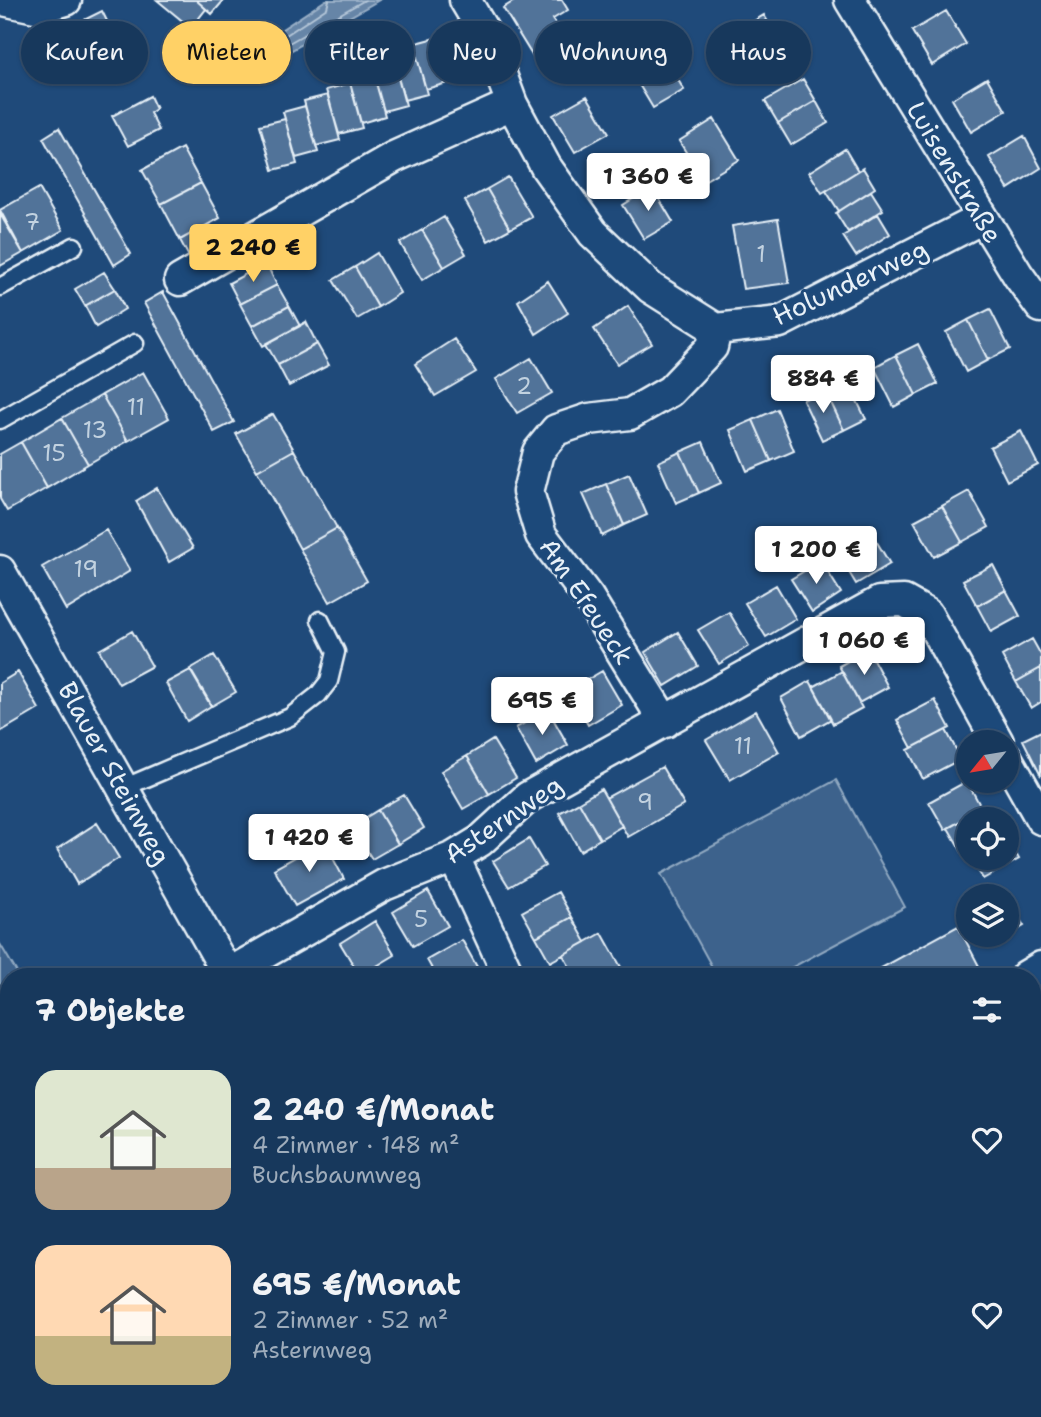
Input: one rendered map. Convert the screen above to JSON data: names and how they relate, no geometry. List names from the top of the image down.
{
  "streets": {
    "street": [
      "Luisenstraße",
      "Holunderweg",
      "Am Efeueck",
      "Blauer Steinweg",
      "Asternweg"
    ]
  },
  "crossings": [
    ["Luisenstraße", "Holunderweg"],
    ["Holunderweg", "Am Efeueck"],
    ["Am Efeueck", "Asternweg"]
  ],
  "house_numbers": [
    "7",
    "1",
    "2",
    "11",
    "13",
    "15",
    "19",
    "11",
    "9",
    "5"
  ],
  "north": "bottom left",
  "page": {
    "chip": [
      "Kaufen",
      "Mieten",
      "Filter",
      "Neu",
      "Wohnung",
      "Haus"
    ],
    "price": [
      "1 360 €",
      "2 240 €",
      "884 €",
      "1 200 €",
      "1 060 €",
      "695 €",
      "1 420 €"
    ],
    "heading": "7 Objekte",
    "list": [
      {
        "name": "2 240 €/Monat",
        "note": "4 Zimmer · 148 m² · Buchsbaumweg"
      },
      {
        "name": "695 €/Monat",
        "note": "2 Zimmer · 52 m² · Asternweg"
      }
    ]
  }
}
